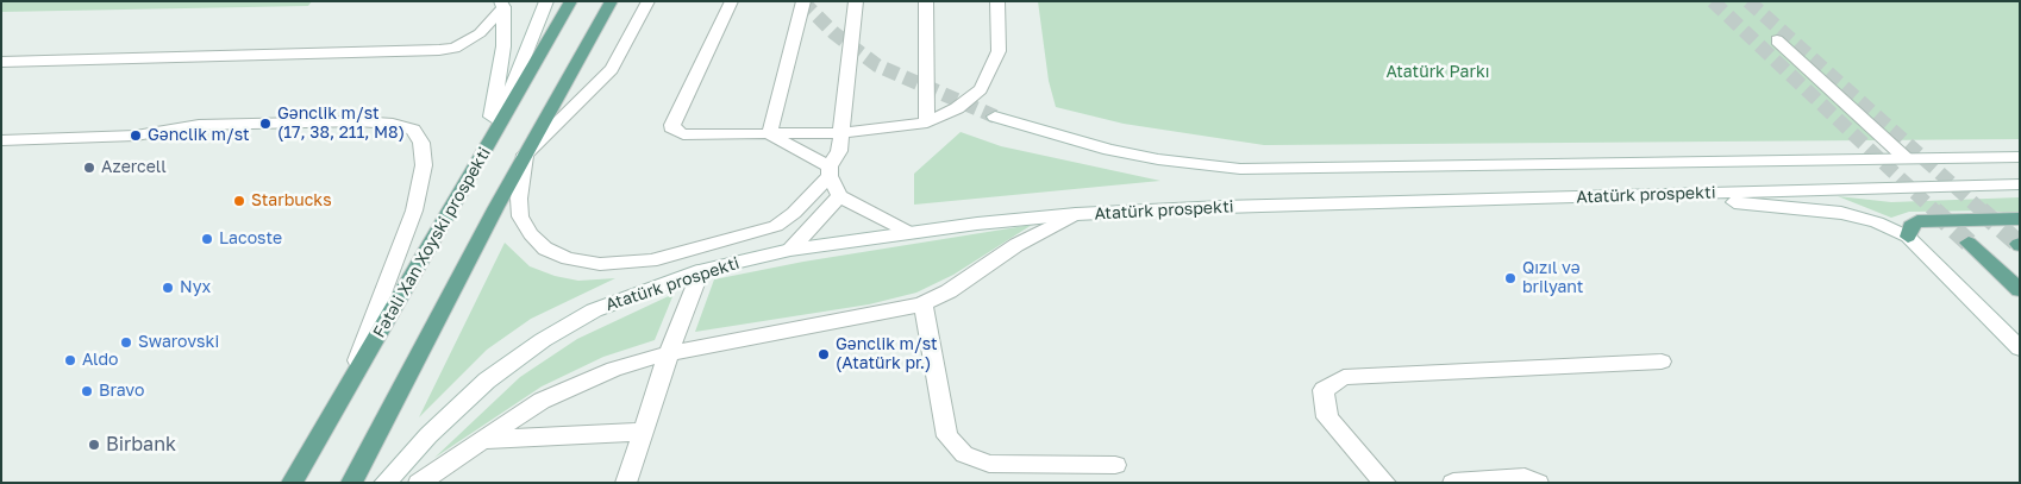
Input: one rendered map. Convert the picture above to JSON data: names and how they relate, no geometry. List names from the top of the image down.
{
  "streets": {
    "main road": ["Atatürk prospekti", "Fətəli Xan Xoyski prospekti"]
  },
  "parks": ["Atatürk Parkı"],
  "places": [
    "Gənclik m/st (17, 38, 211, M8)",
    "Gənclik m/st",
    "Azercell",
    "Starbucks",
    "Lacoste",
    "Qızıl və brilyant",
    "Nyx",
    "Swarovski",
    "Gənclik m/st (Atatürk pr.)",
    "Aldo",
    "Bravo",
    "Birbank"
  ]
}
